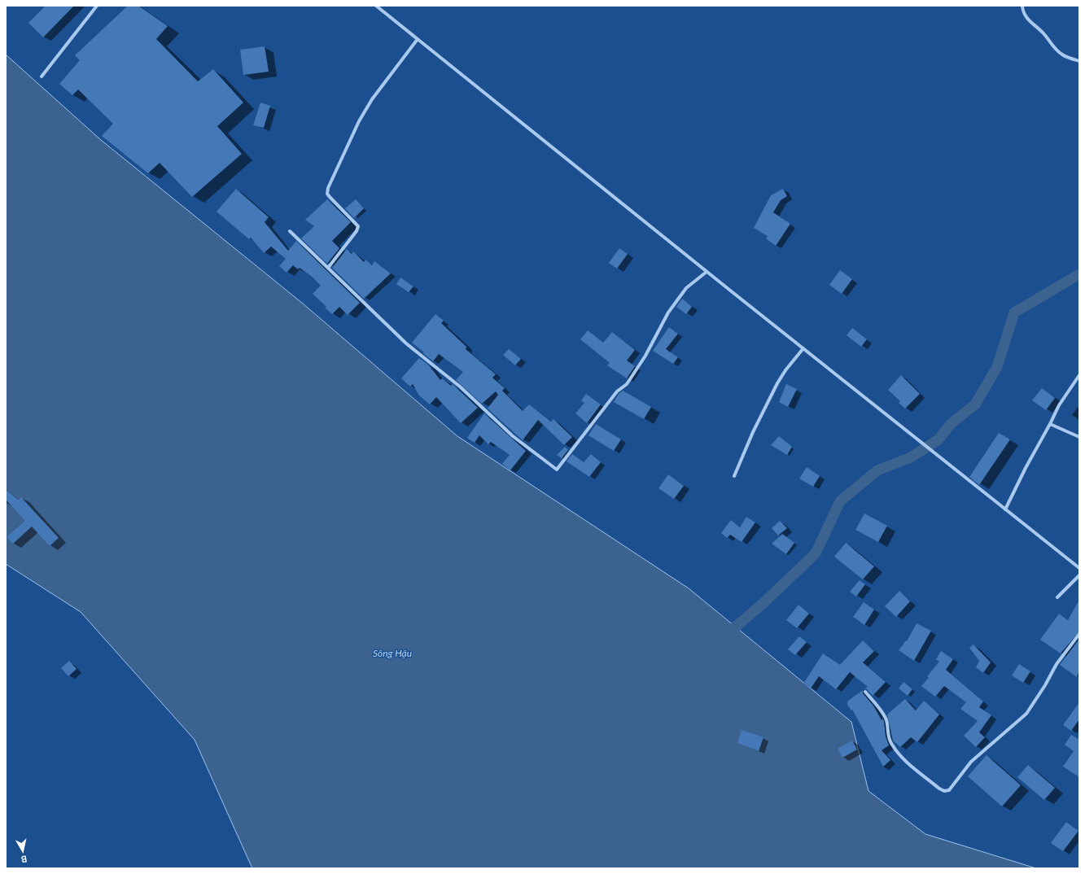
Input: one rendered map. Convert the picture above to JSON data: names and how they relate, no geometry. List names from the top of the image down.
{
  "water": ["Sông Hậu"],
  "north": "bottom"
}
